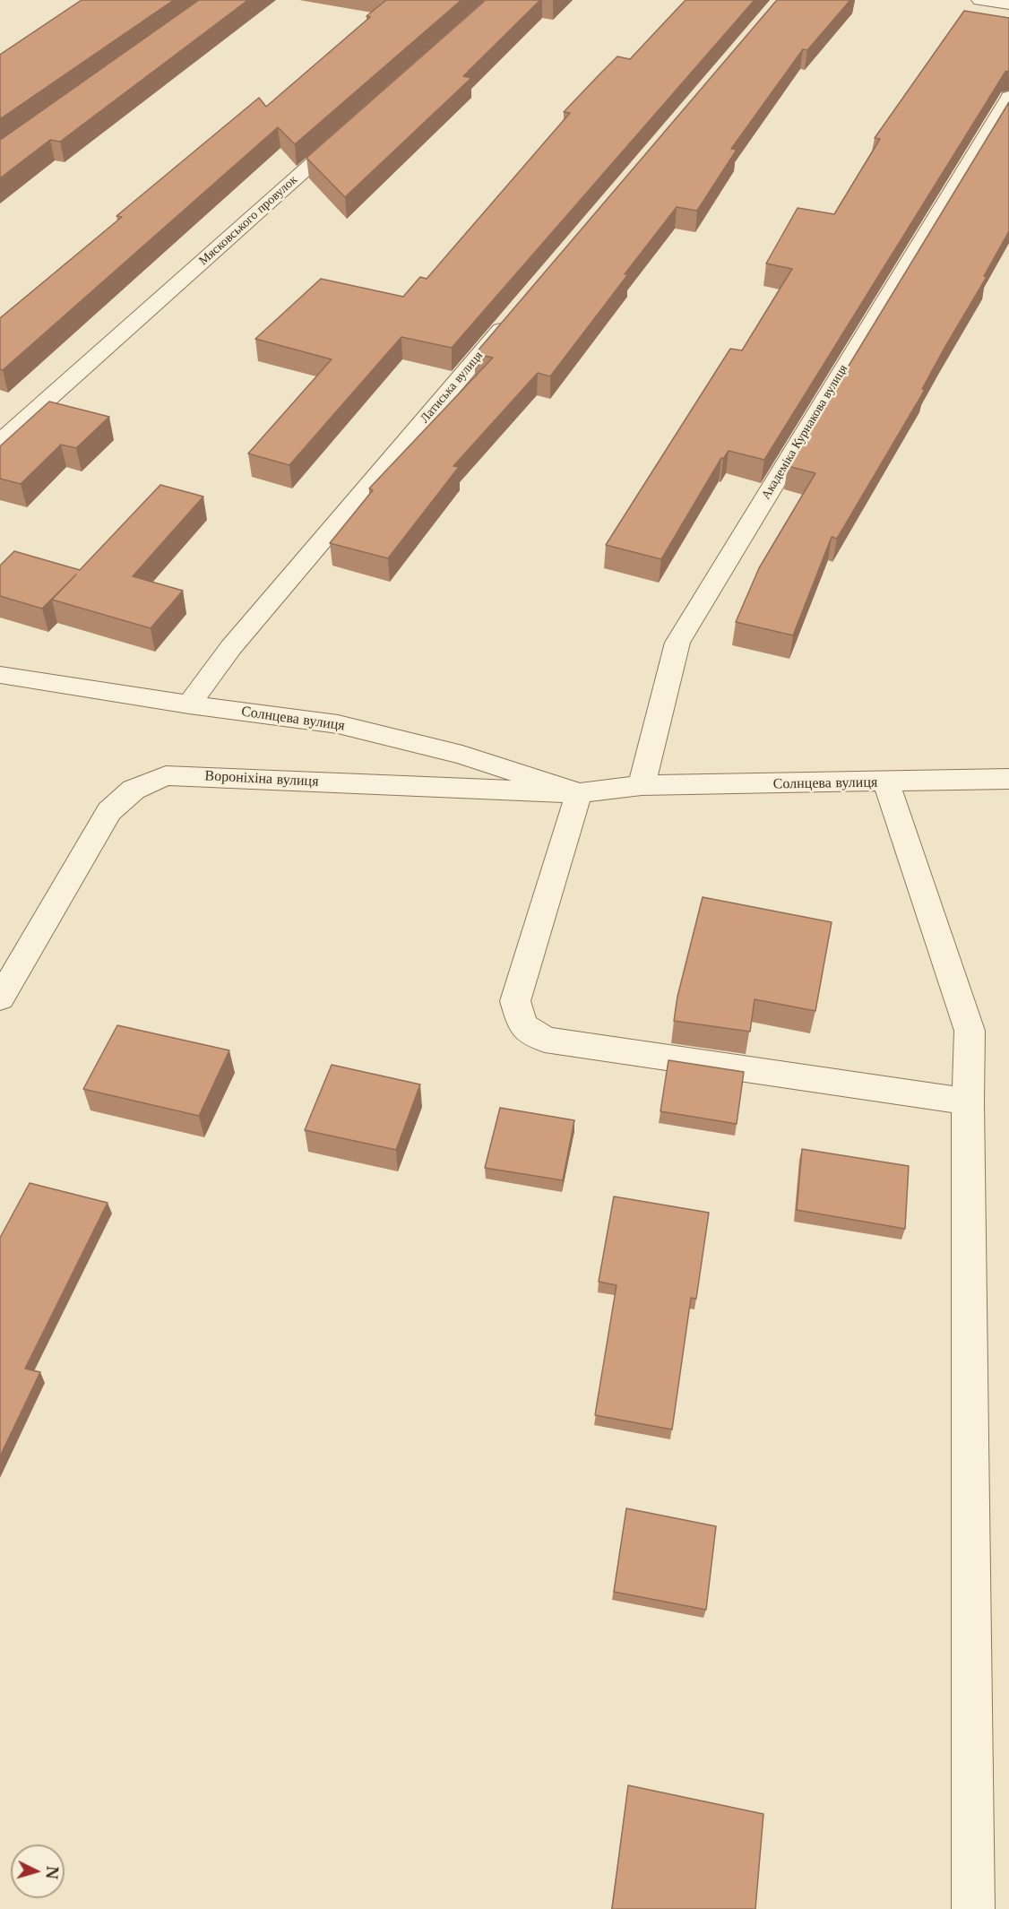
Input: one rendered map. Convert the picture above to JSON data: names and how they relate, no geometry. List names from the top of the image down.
{
  "streets": {
    "street": [
      "Мясковського провулок",
      "Латиська вулиця",
      "Академіка Курнакова вулиця",
      "Солнцева вулиця",
      "Вороніхіна вулиця"
    ]
  },
  "crossings": [
    ["Латиська вулиця", "Солнцева вулиця"],
    ["Академіка Курнакова вулиця", "Солнцева вулиця"],
    ["Академіка Курнакова вулиця", "Вороніхіна вулиця"],
    ["Солнцева вулиця", "Вороніхіна вулиця"]
  ],
  "north": "right"
}
